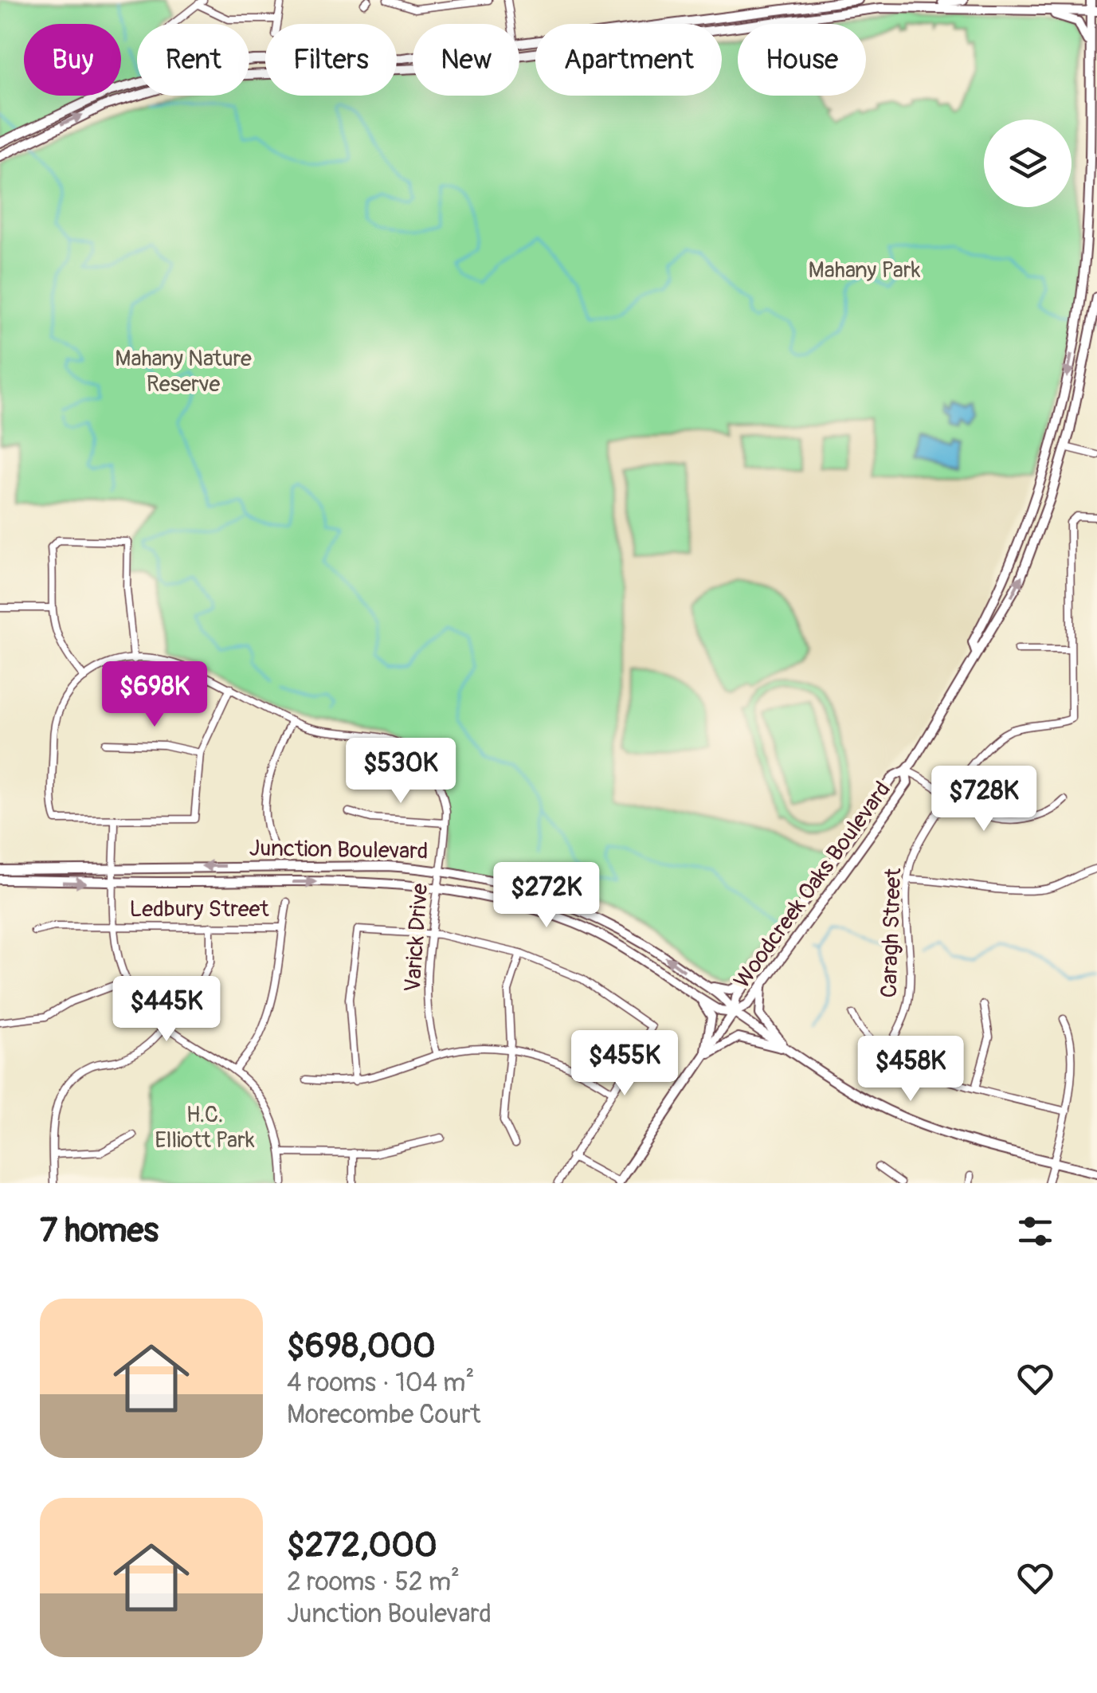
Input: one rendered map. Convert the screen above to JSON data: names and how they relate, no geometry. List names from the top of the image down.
{
  "streets": {
    "main road": ["Junction Boulevard", "Woodcreek Oaks Boulevard"],
    "street": ["Ledbury Street", "Caragh Street", "Varick Drive"]
  },
  "crossings": [
    ["Junction Boulevard", "Woodcreek Oaks Boulevard"],
    ["Junction Boulevard", "Varick Drive"]
  ],
  "parks": ["Mahany Park", "Mahany Nature Reserve", "H.C. Elliott Park"],
  "page": {
    "chip": [
      "Buy",
      "Rent",
      "Filters",
      "New",
      "Apartment",
      "House"
    ],
    "price": [
      "$698K",
      "$530K",
      "$728K",
      "$272K",
      "$445K",
      "$455K",
      "$458K"
    ],
    "heading": "7 homes",
    "list": [
      {
        "name": "$698,000",
        "note": "4 rooms · 104 m² · Morecombe Court"
      },
      {
        "name": "$272,000",
        "note": "2 rooms · 52 m² · Junction Boulevard"
      }
    ]
  }
}
